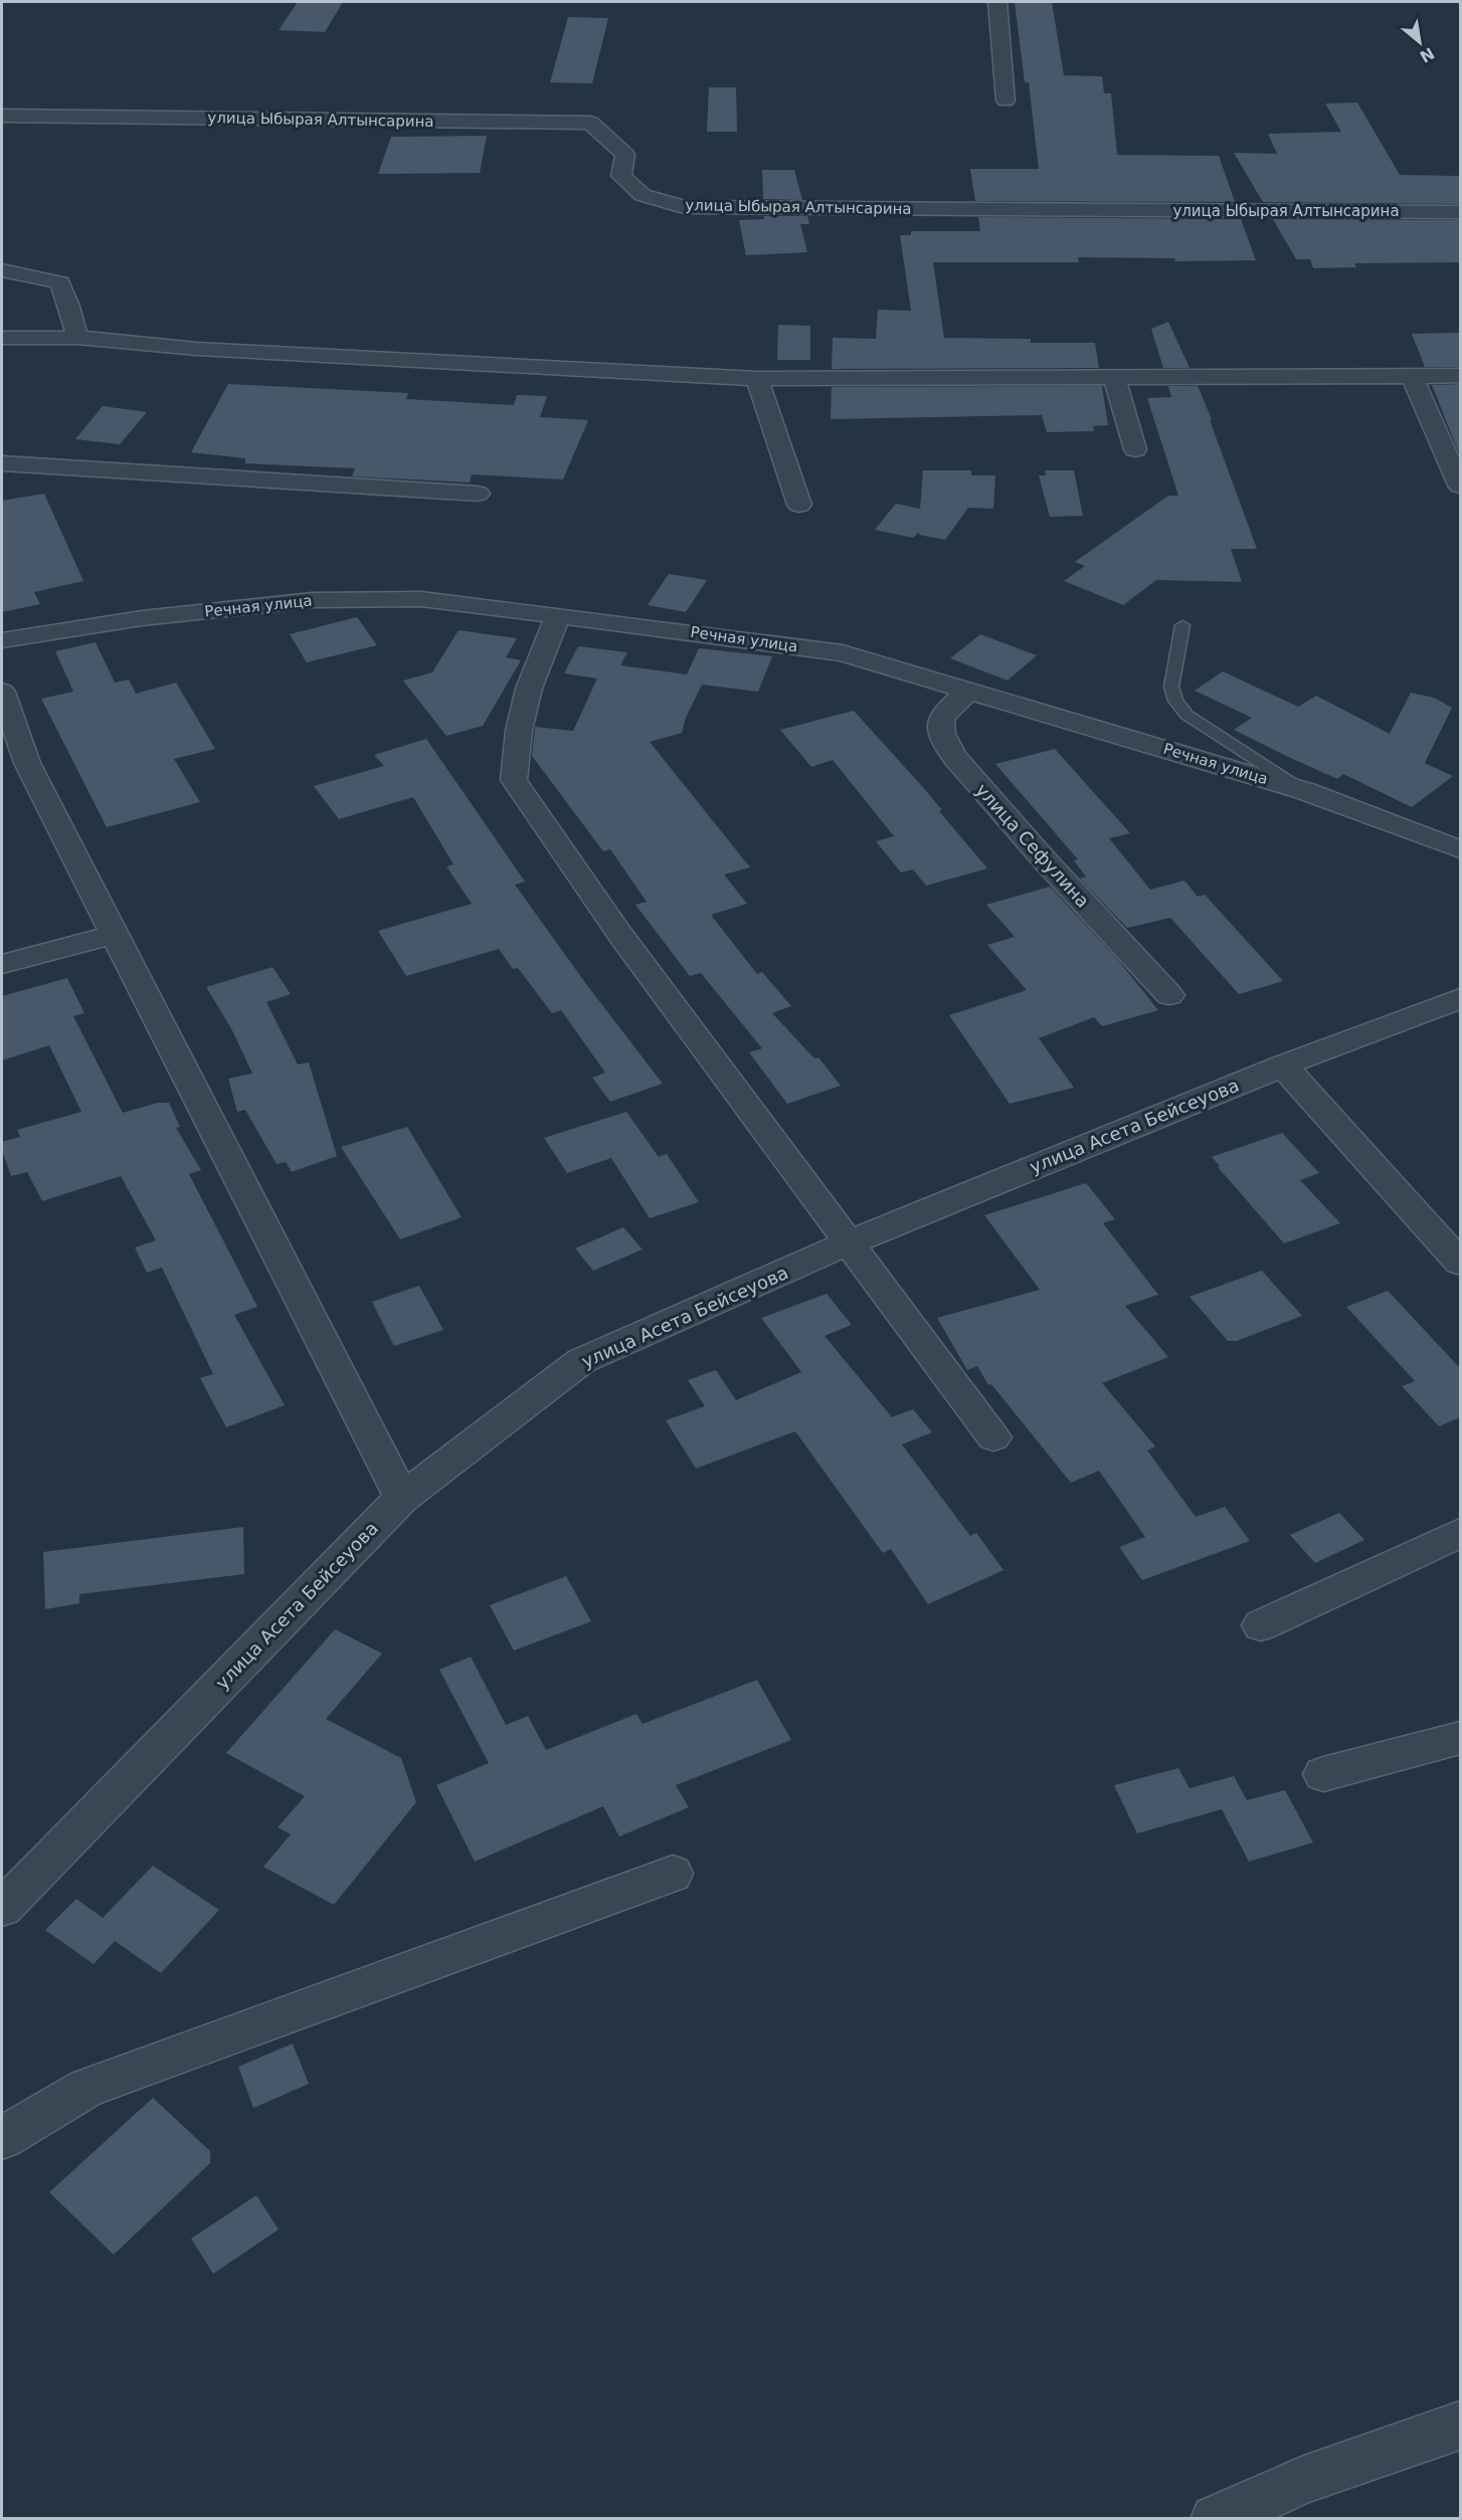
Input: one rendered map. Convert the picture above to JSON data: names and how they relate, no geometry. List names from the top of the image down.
{
  "streets": {
    "street": [
      "улица Ыбырая Алтынсарина",
      "Речная улица",
      "улица Сефулина",
      "улица Асета Бейсеуова"
    ]
  },
  "crossings": [
    ["Речная улица", "улица Сефулина"]
  ],
  "north": "bottom right"
}
